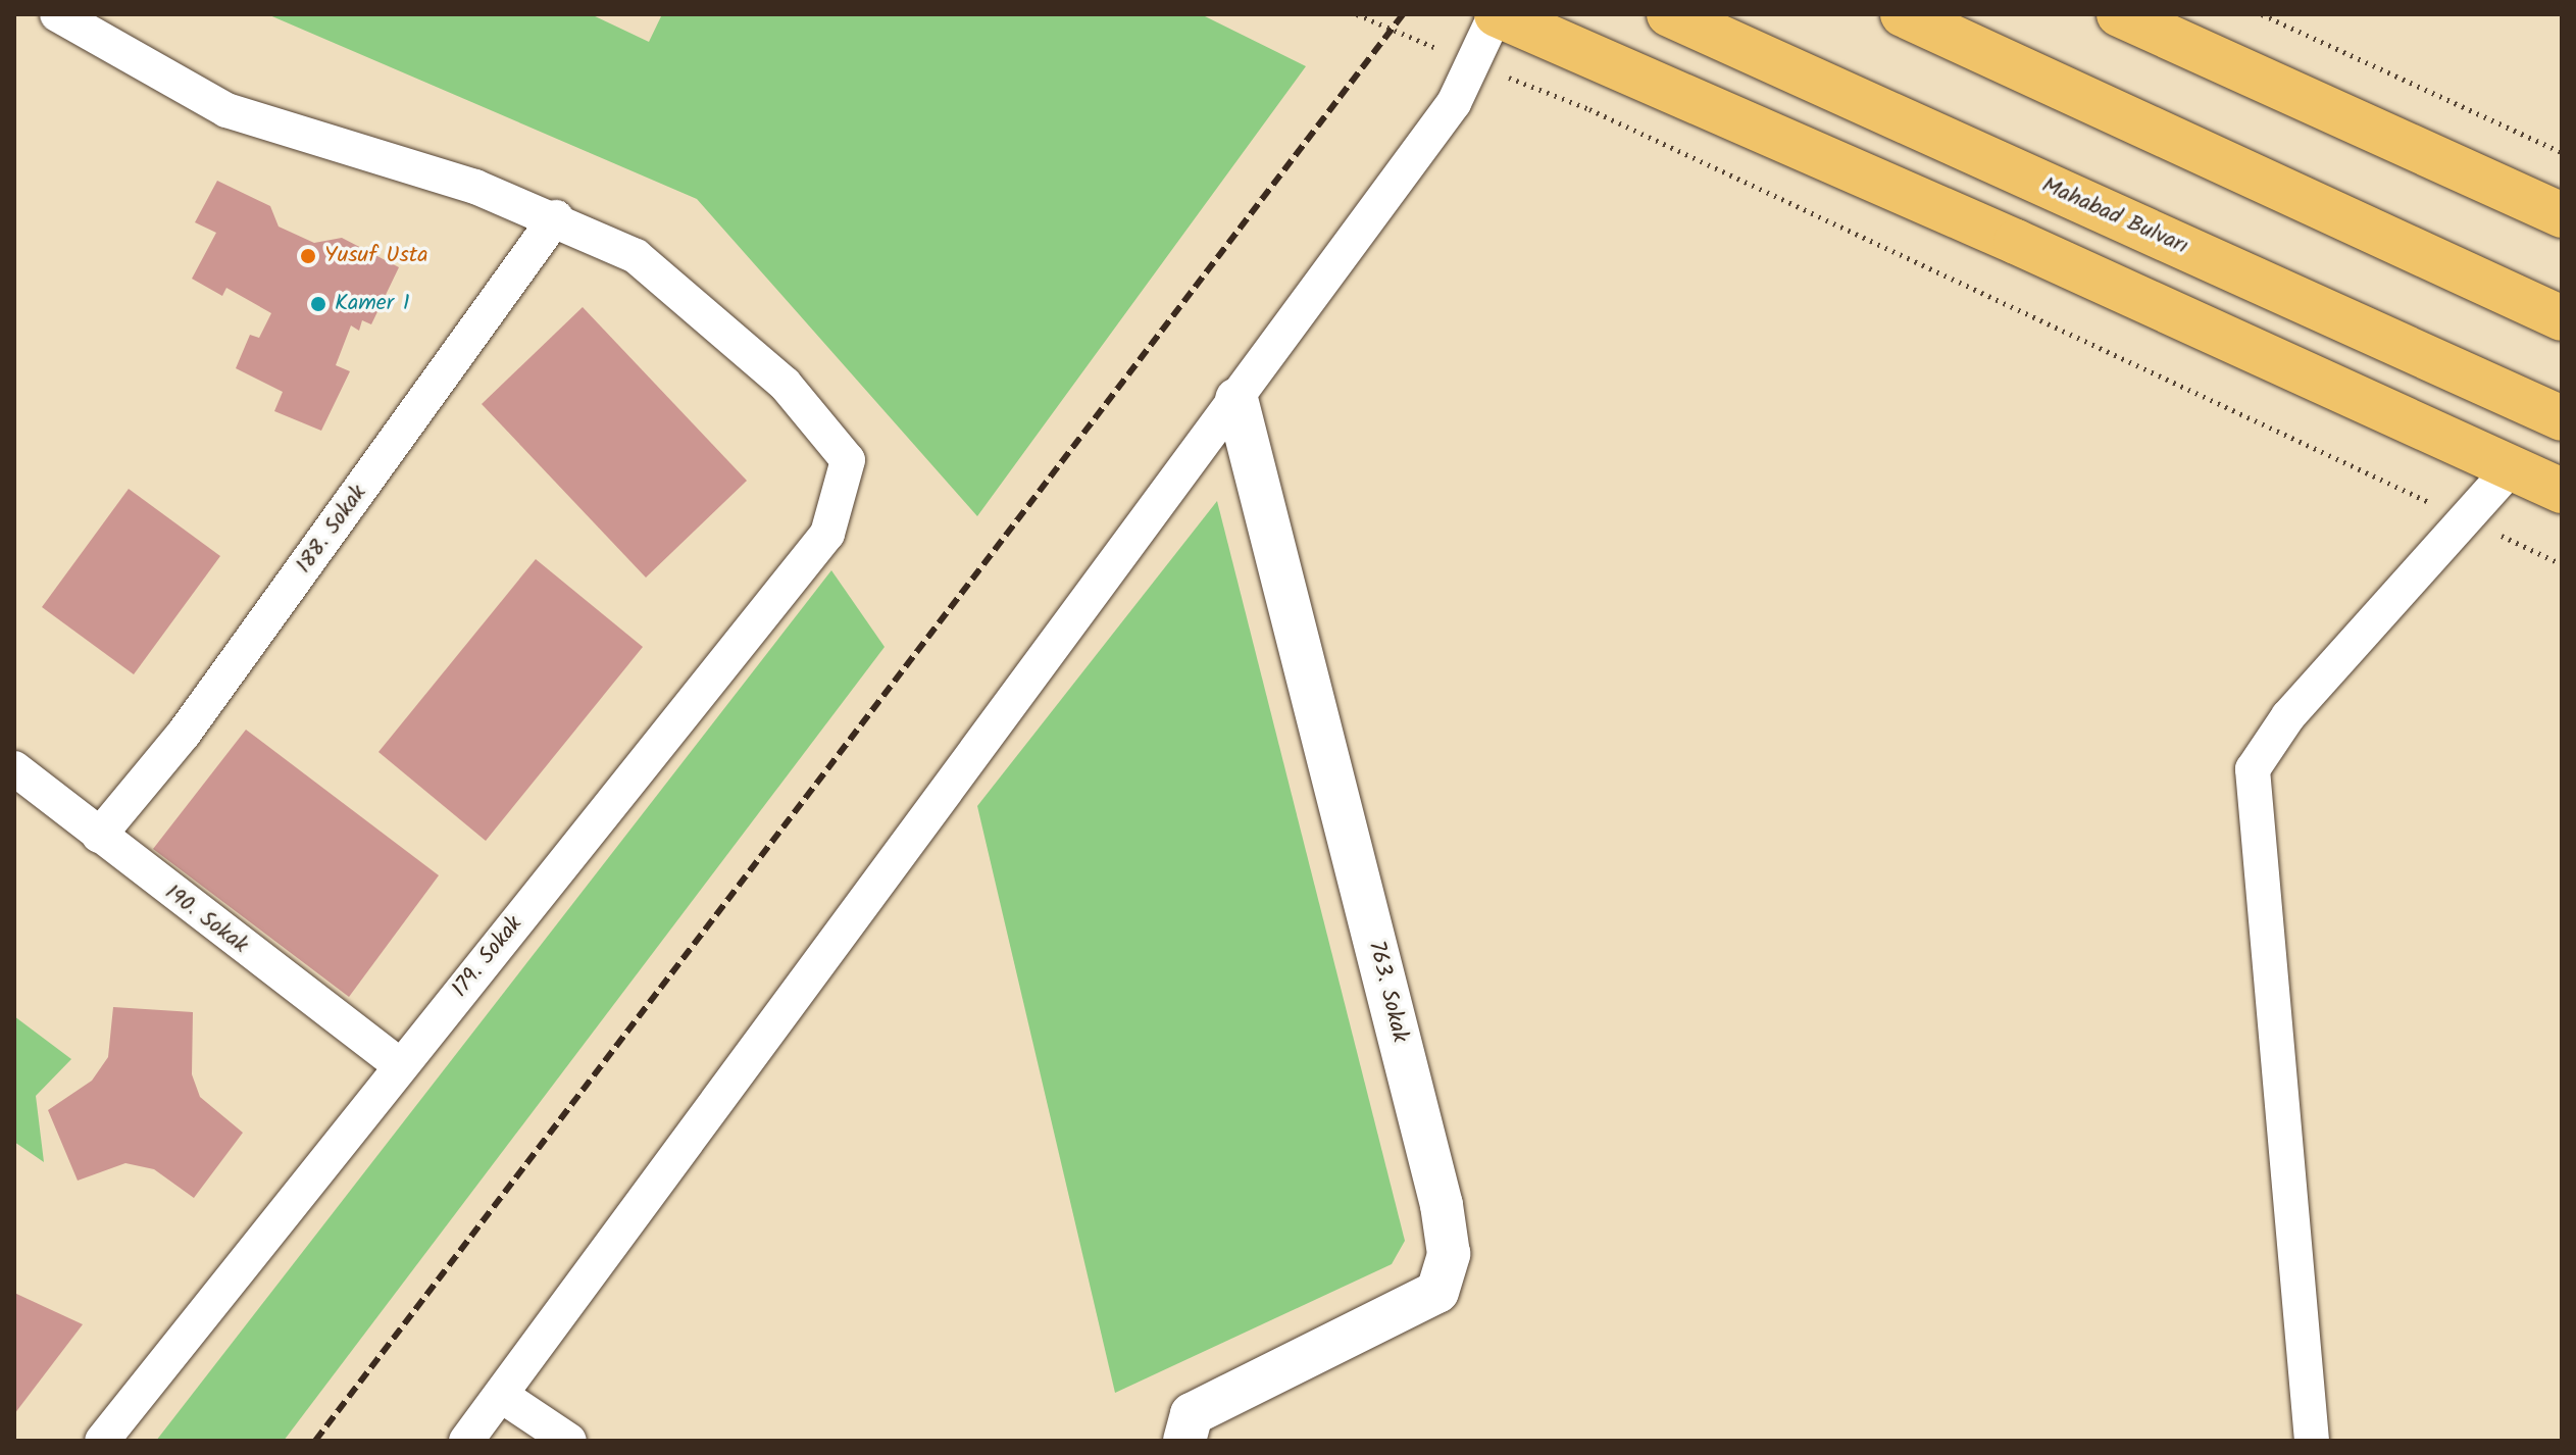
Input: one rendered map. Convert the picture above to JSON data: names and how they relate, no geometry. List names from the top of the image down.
{
  "streets": {
    "main road": ["Mahabad Bulvarı"],
    "street": [
      "188. Sokak",
      "190. Sokak",
      "179. Sokak",
      "763. Sokak"
    ]
  },
  "crossings": [
    ["188. Sokak", "190. Sokak"],
    ["188. Sokak", "179. Sokak"],
    ["190. Sokak", "179. Sokak"]
  ],
  "places": ["Yusuf Usta", "Kamer 1"]
}
